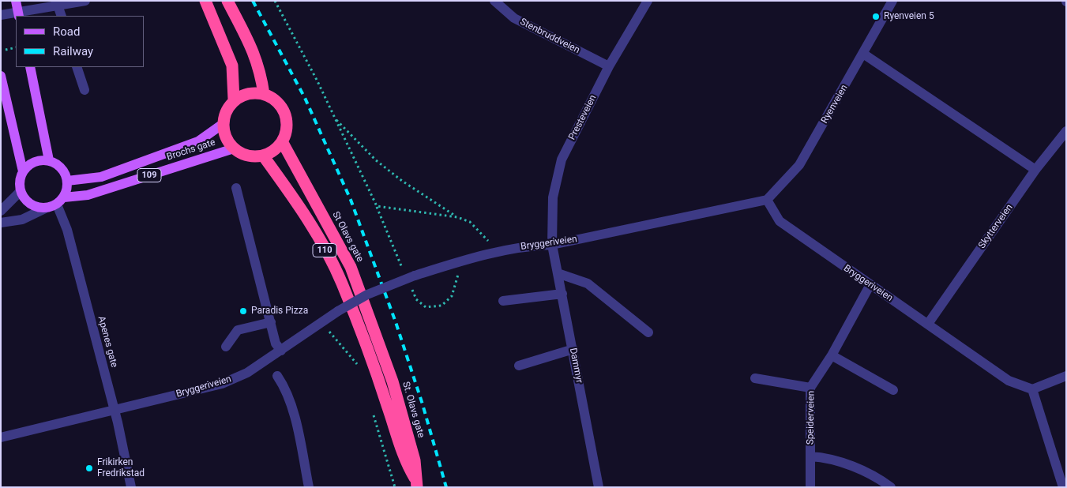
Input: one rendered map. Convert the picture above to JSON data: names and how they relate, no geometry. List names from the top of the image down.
{
  "streets": {
    "highway": ["St Olavs gate", "110", "St. Olavs gate"],
    "main road": ["Brochs gate", "109"],
    "street": [
      "Stenbruddveien",
      "Ryenveien",
      "Presteveien",
      "Skytterveien",
      "Bryggeriveien",
      "Apenes gate",
      "Dammyr",
      "Speiderveien"
    ]
  },
  "crossings": [
    ["Stenbruddveien", "Presteveien"],
    ["Ryenveien", "Bryggeriveien"],
    ["Presteveien", "Bryggeriveien"],
    ["Presteveien", "Dammyr"],
    ["Brochs gate", "St Olavs gate"],
    ["Brochs gate", "Apenes gate"],
    ["Brochs gate", "St. Olavs gate"],
    ["Skytterveien", "Bryggeriveien"],
    ["St Olavs gate", "St. Olavs gate"],
    ["Bryggeriveien", "Apenes gate"],
    ["Bryggeriveien", "Dammyr"],
    ["Bryggeriveien", "Speiderveien"]
  ],
  "places": ["Ryenveien 5", "Paradis Pizza", "Frikirken Fredrikstad"],
  "legend": ["Road", "Railway"]
}
